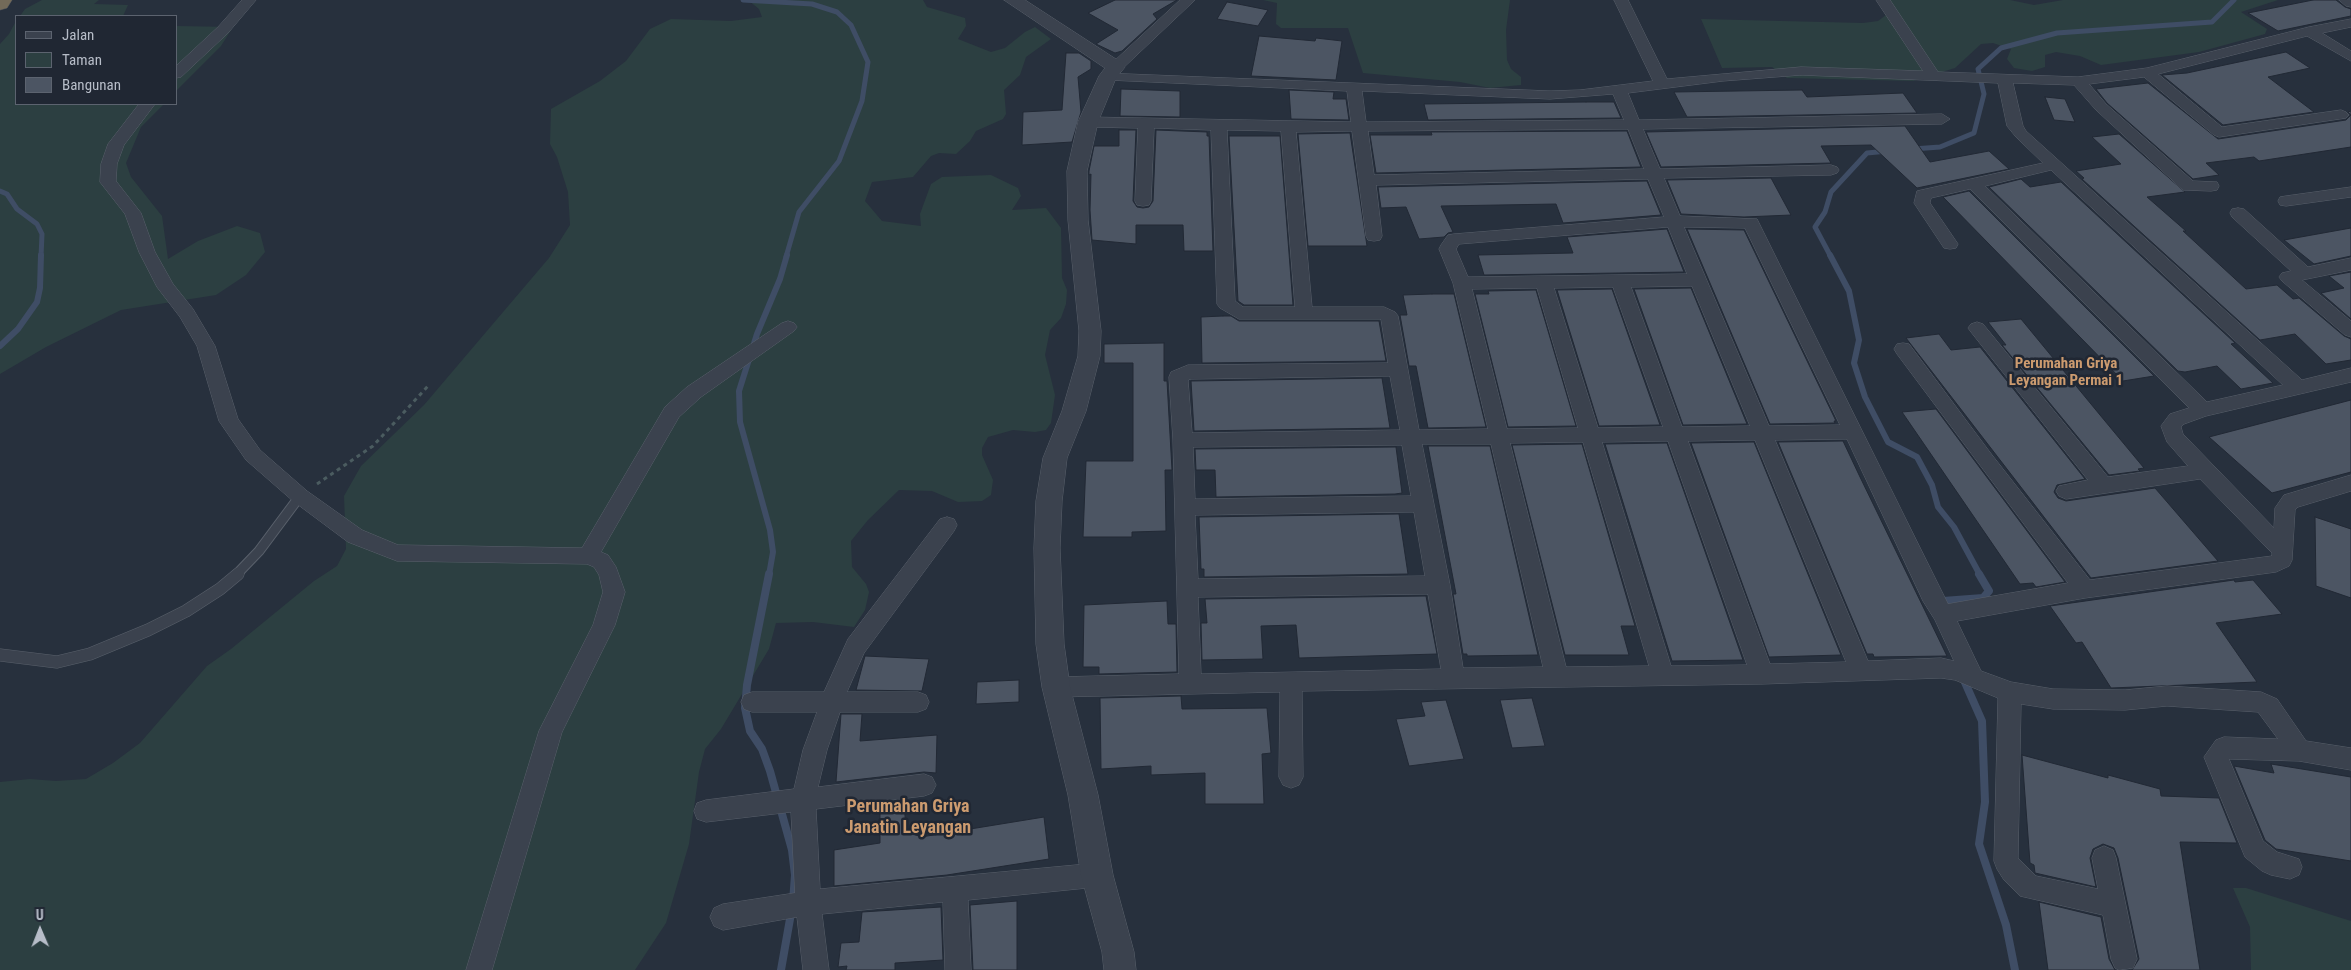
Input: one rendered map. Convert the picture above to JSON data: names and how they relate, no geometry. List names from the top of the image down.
{
  "districts": ["Perumahan Griya Leyangan Permai 1", "Perumahan Griya Janatin Leyangan"],
  "legend": ["Jalan", "Taman", "Bangunan"],
  "north": "top"
}
